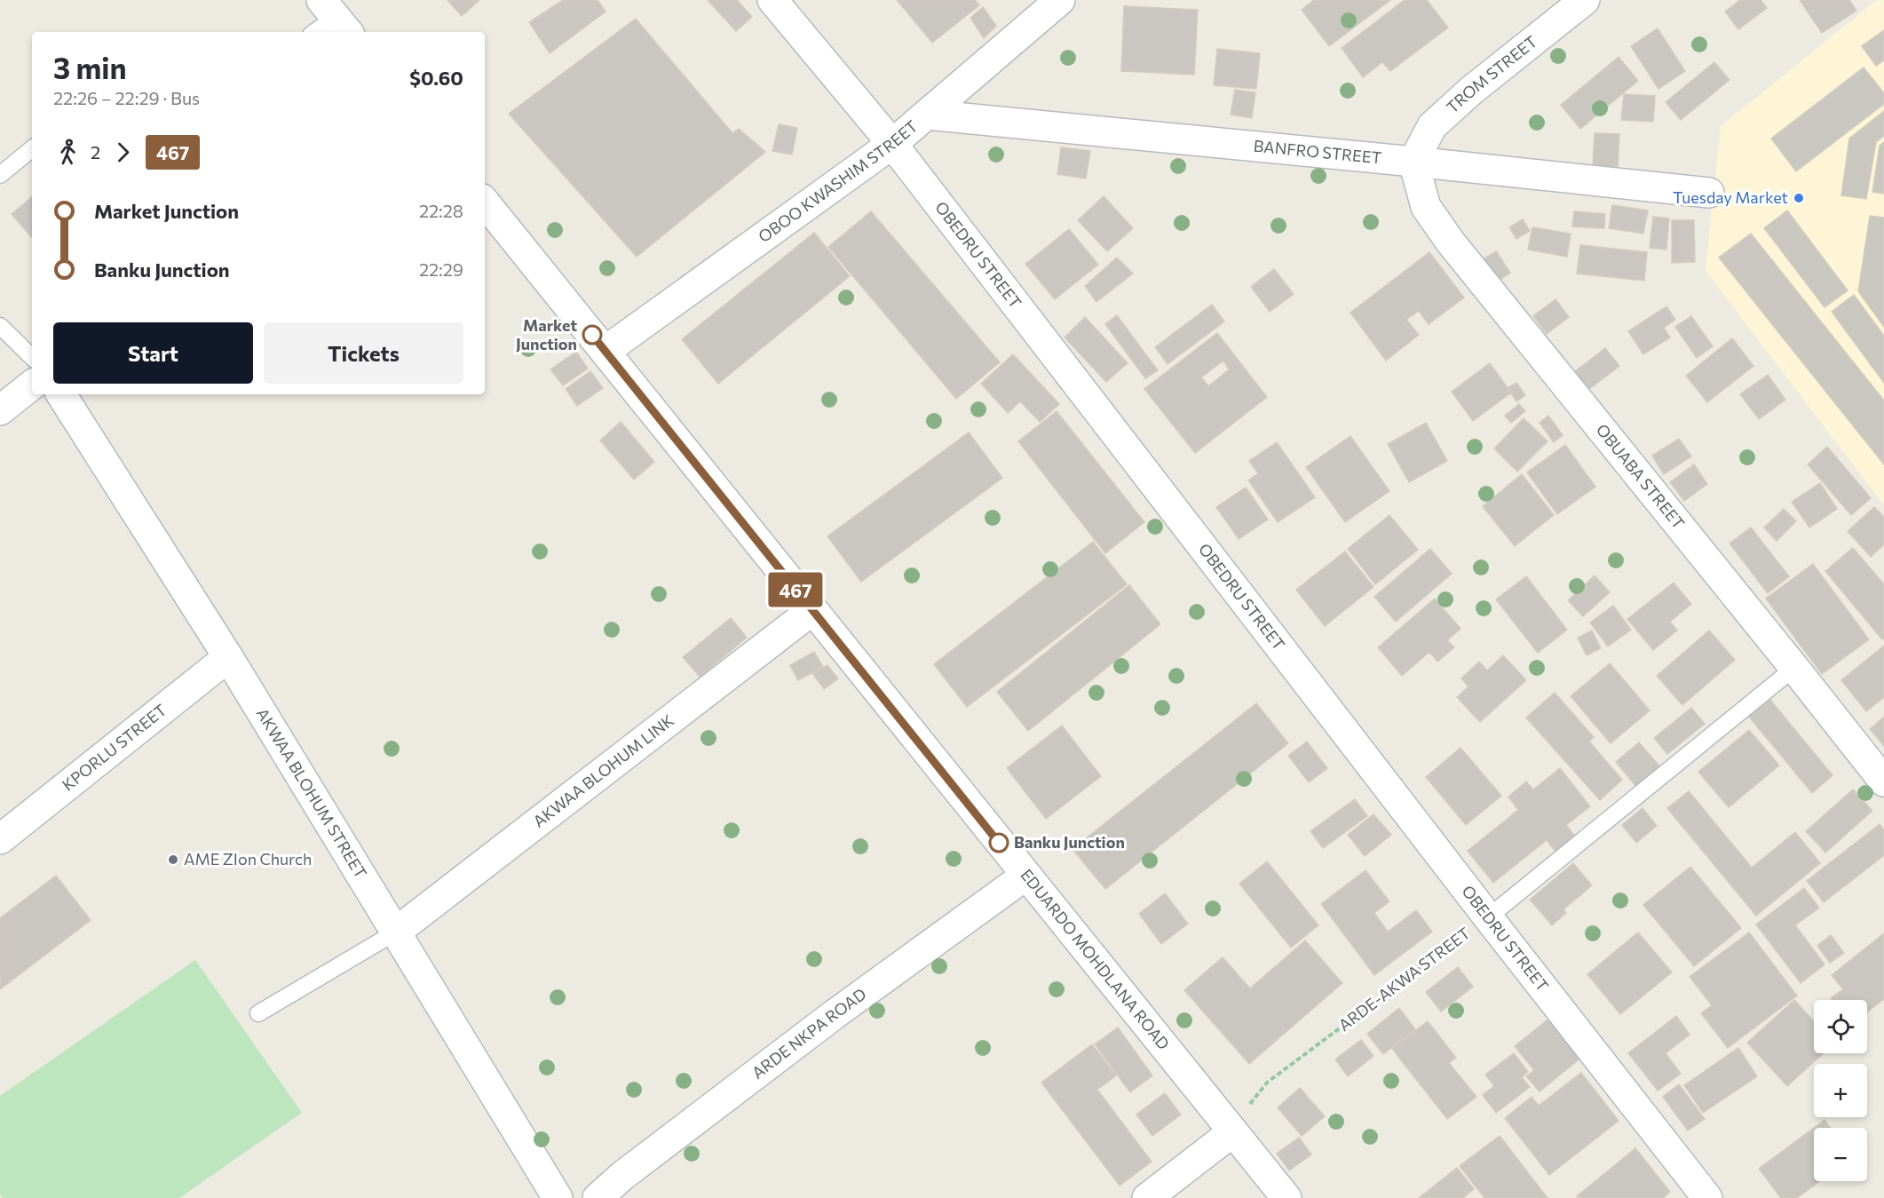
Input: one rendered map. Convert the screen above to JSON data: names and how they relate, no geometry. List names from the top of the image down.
{
  "streets": {
    "street": [
      "TROM STREET",
      "BANFRO STREET",
      "OBOO KWASHIM STREET",
      "OBEDRU STREET",
      "OBUABA STREET",
      "KPORLU STREET",
      "AKWAA BLOHUM LINK",
      "AKWAA BLOHUM STREET",
      "EDUARDO MOHDLANA ROAD",
      "ARDE NKPA ROAD"
    ],
    "path": ["ARDE-AKWA STREET"]
  },
  "crossings": [
    ["TROM STREET", "BANFRO STREET"],
    ["TROM STREET", "OBUABA STREET"],
    ["BANFRO STREET", "OBOO KWASHIM STREET"],
    ["BANFRO STREET", "OBUABA STREET"],
    ["OBOO KWASHIM STREET", "OBEDRU STREET"],
    ["OBOO KWASHIM STREET", "EDUARDO MOHDLANA ROAD"],
    ["OBEDRU STREET", "ARDE-AKWA STREET"],
    ["KPORLU STREET", "AKWAA BLOHUM STREET"],
    ["AKWAA BLOHUM LINK", "AKWAA BLOHUM STREET"],
    ["AKWAA BLOHUM LINK", "EDUARDO MOHDLANA ROAD"],
    ["EDUARDO MOHDLANA ROAD", "ARDE-AKWA STREET"],
    ["EDUARDO MOHDLANA ROAD", "ARDE NKPA ROAD"]
  ],
  "places": [
    "Tuesday Market",
    "Market Junction",
    "Banku Junction",
    "AME ZIon Church"
  ],
  "lines": ["bus line 467"],
  "page": {
    "on_map": "467",
    "heading": ["3 min", "22:26 – 22:29 · Bus", "$0.60"],
    "legs": ["2", "467"],
    "list": [
      {
        "name": "Market Junction",
        "value": "22:28"
      },
      {
        "name": "Banku Junction",
        "value": "22:29"
      }
    ],
    "buttons": ["Start", "Tickets"],
    "map_buttons": ["+", "−"]
  }
}
